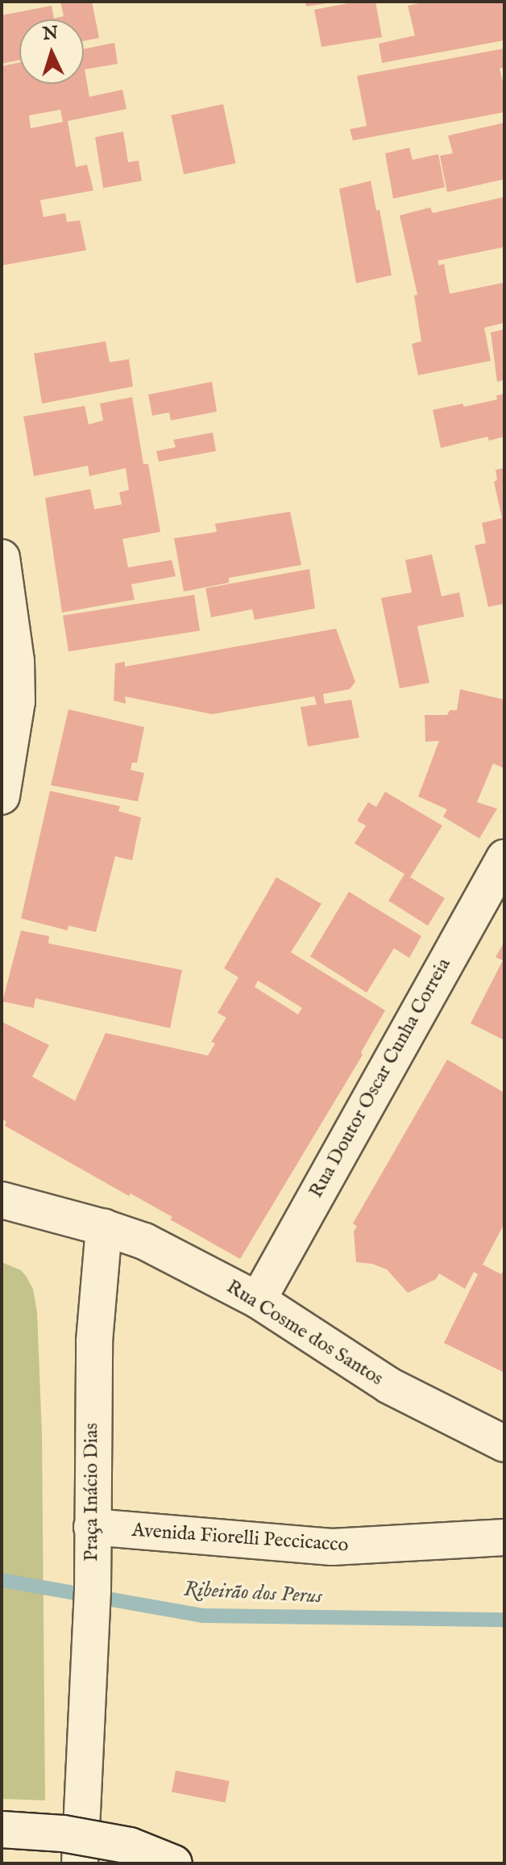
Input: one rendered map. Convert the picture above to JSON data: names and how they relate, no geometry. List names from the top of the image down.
{
  "streets": {
    "street": [
      "Rua Doutor Oscar Cunha Correia",
      "Rua Cosme dos Santos",
      "Praça Inácio Dias",
      "Avenida Fiorelli Peccicacco"
    ]
  },
  "crossings": [
    ["Rua Doutor Oscar Cunha Correia", "Rua Cosme dos Santos"],
    ["Rua Cosme dos Santos", "Praça Inácio Dias"],
    ["Praça Inácio Dias", "Avenida Fiorelli Peccicacco"]
  ],
  "water": ["Ribeirão dos Perus"],
  "north": "top"
}
